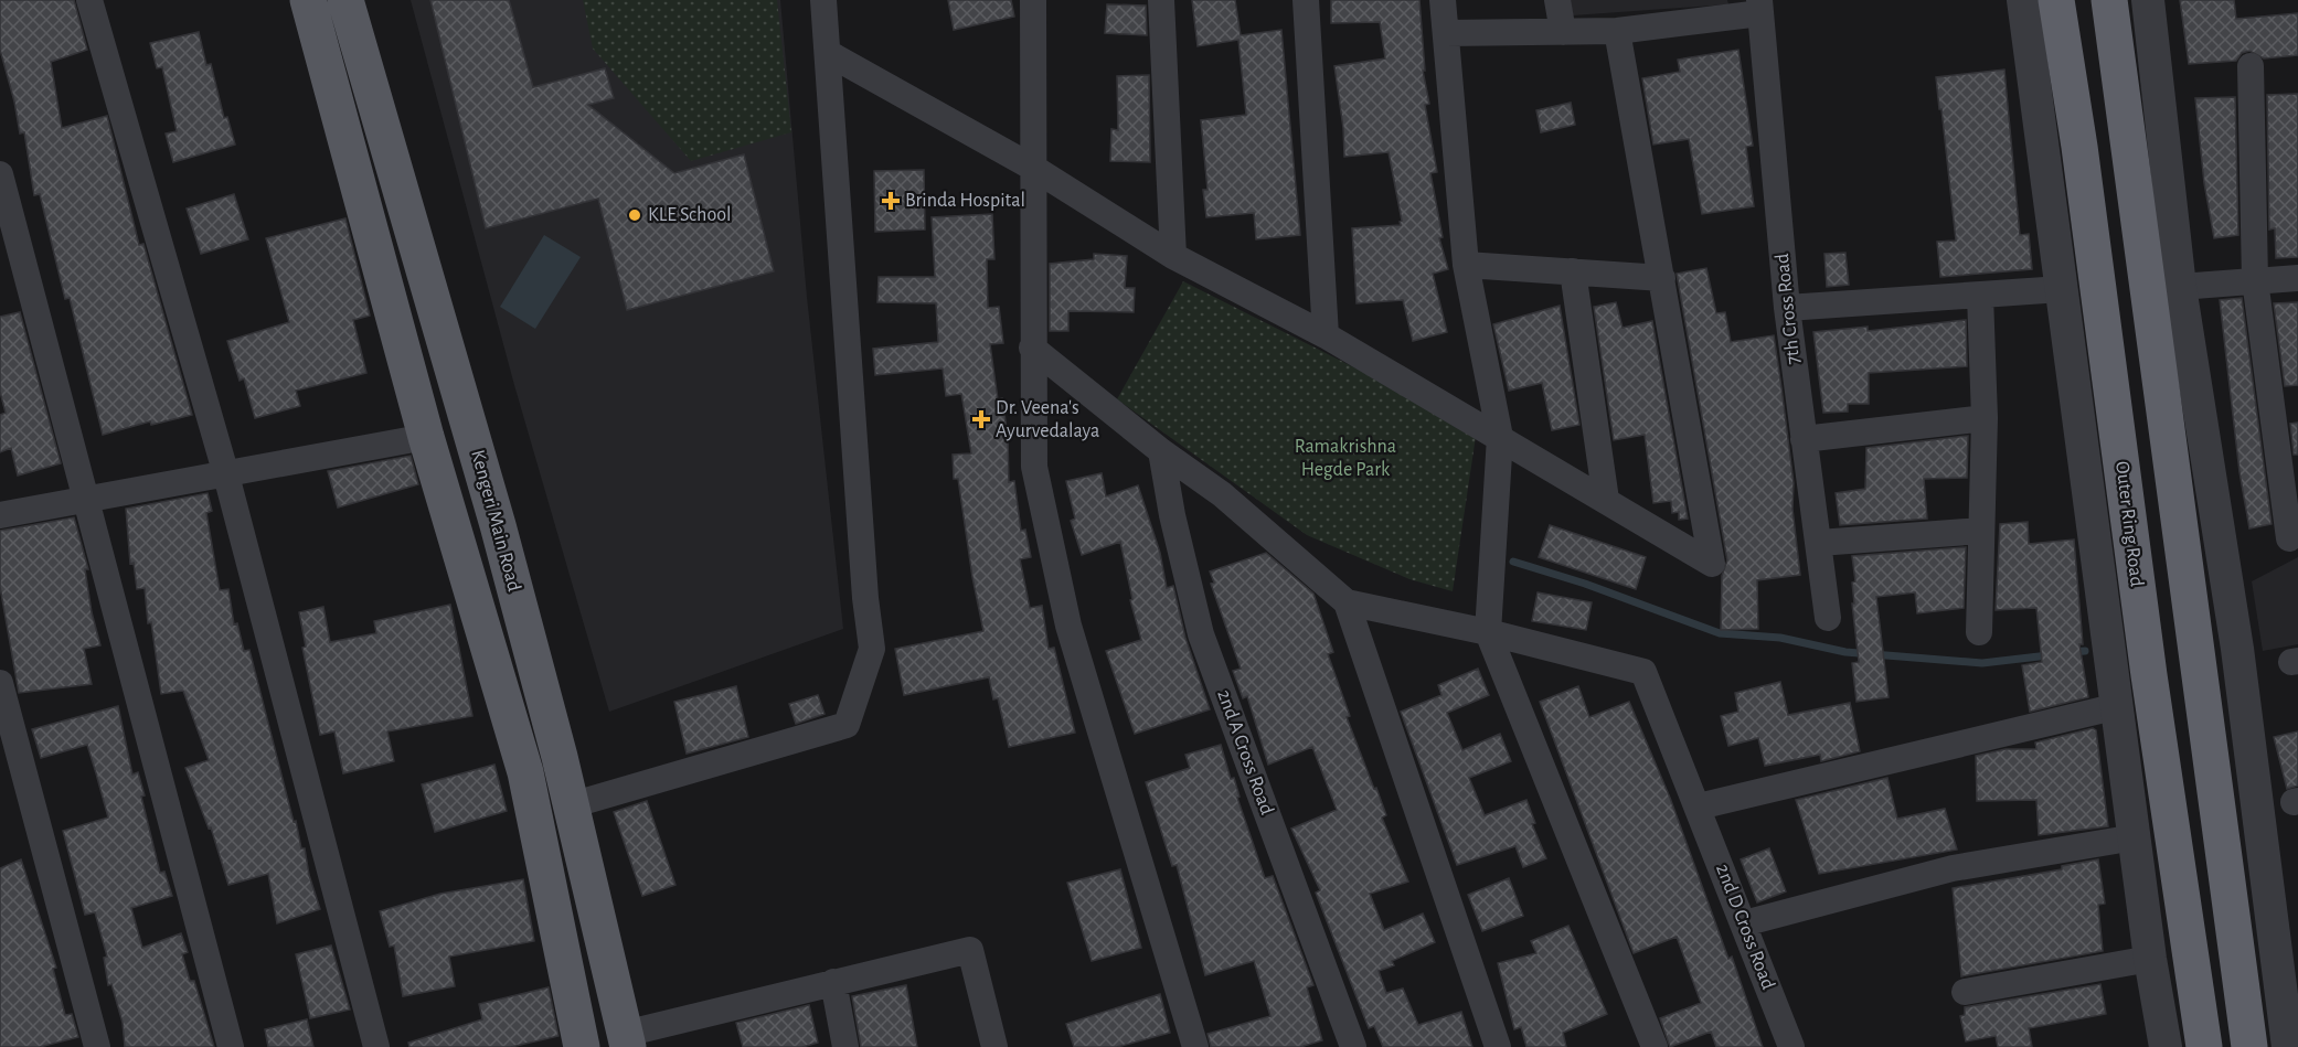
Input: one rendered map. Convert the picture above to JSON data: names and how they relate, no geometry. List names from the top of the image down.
{
  "streets": {
    "highway": ["Outer Ring Road"],
    "main road": ["Kengeri Main Road"],
    "street": ["7th Cross Road", "2nd A Cross Road", "2nd D Cross Road"]
  },
  "parks": ["Ramakrishna Hegde Park"],
  "places": {
    "health": ["Brinda Hospital", "Dr. Veena's Ayurvedalaya"],
    "other": ["KLE School"]
  }
}
